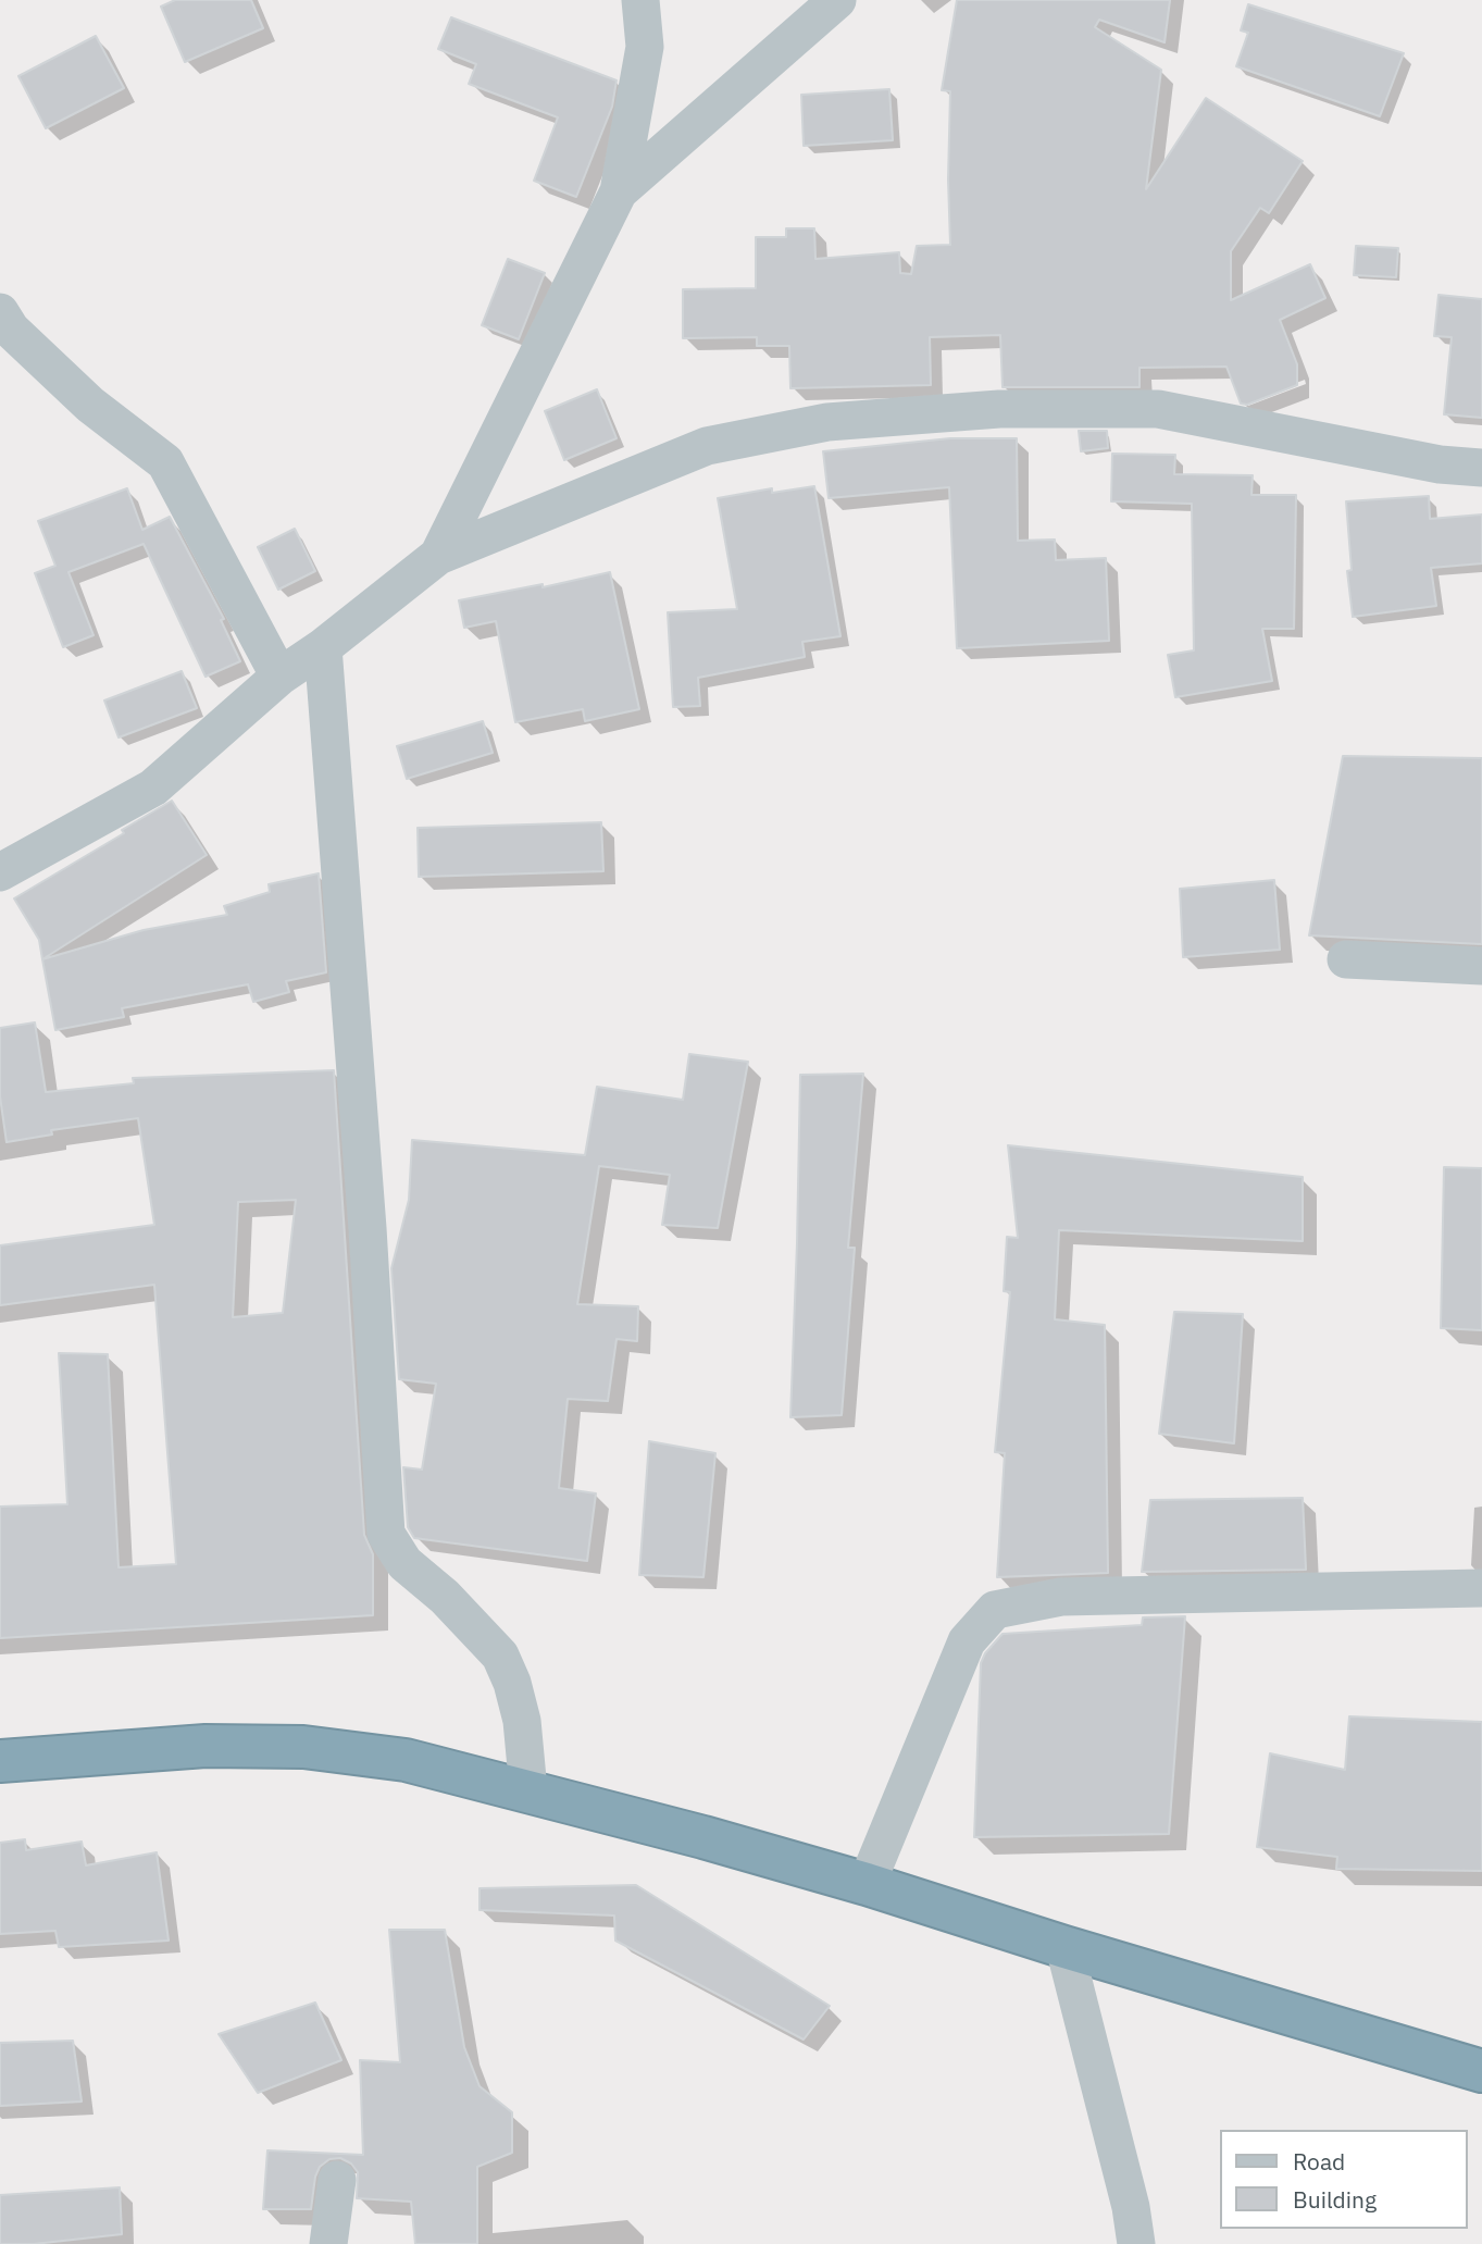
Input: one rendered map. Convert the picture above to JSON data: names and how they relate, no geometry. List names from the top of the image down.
{
  "legend": ["Road", "Building"]
}
